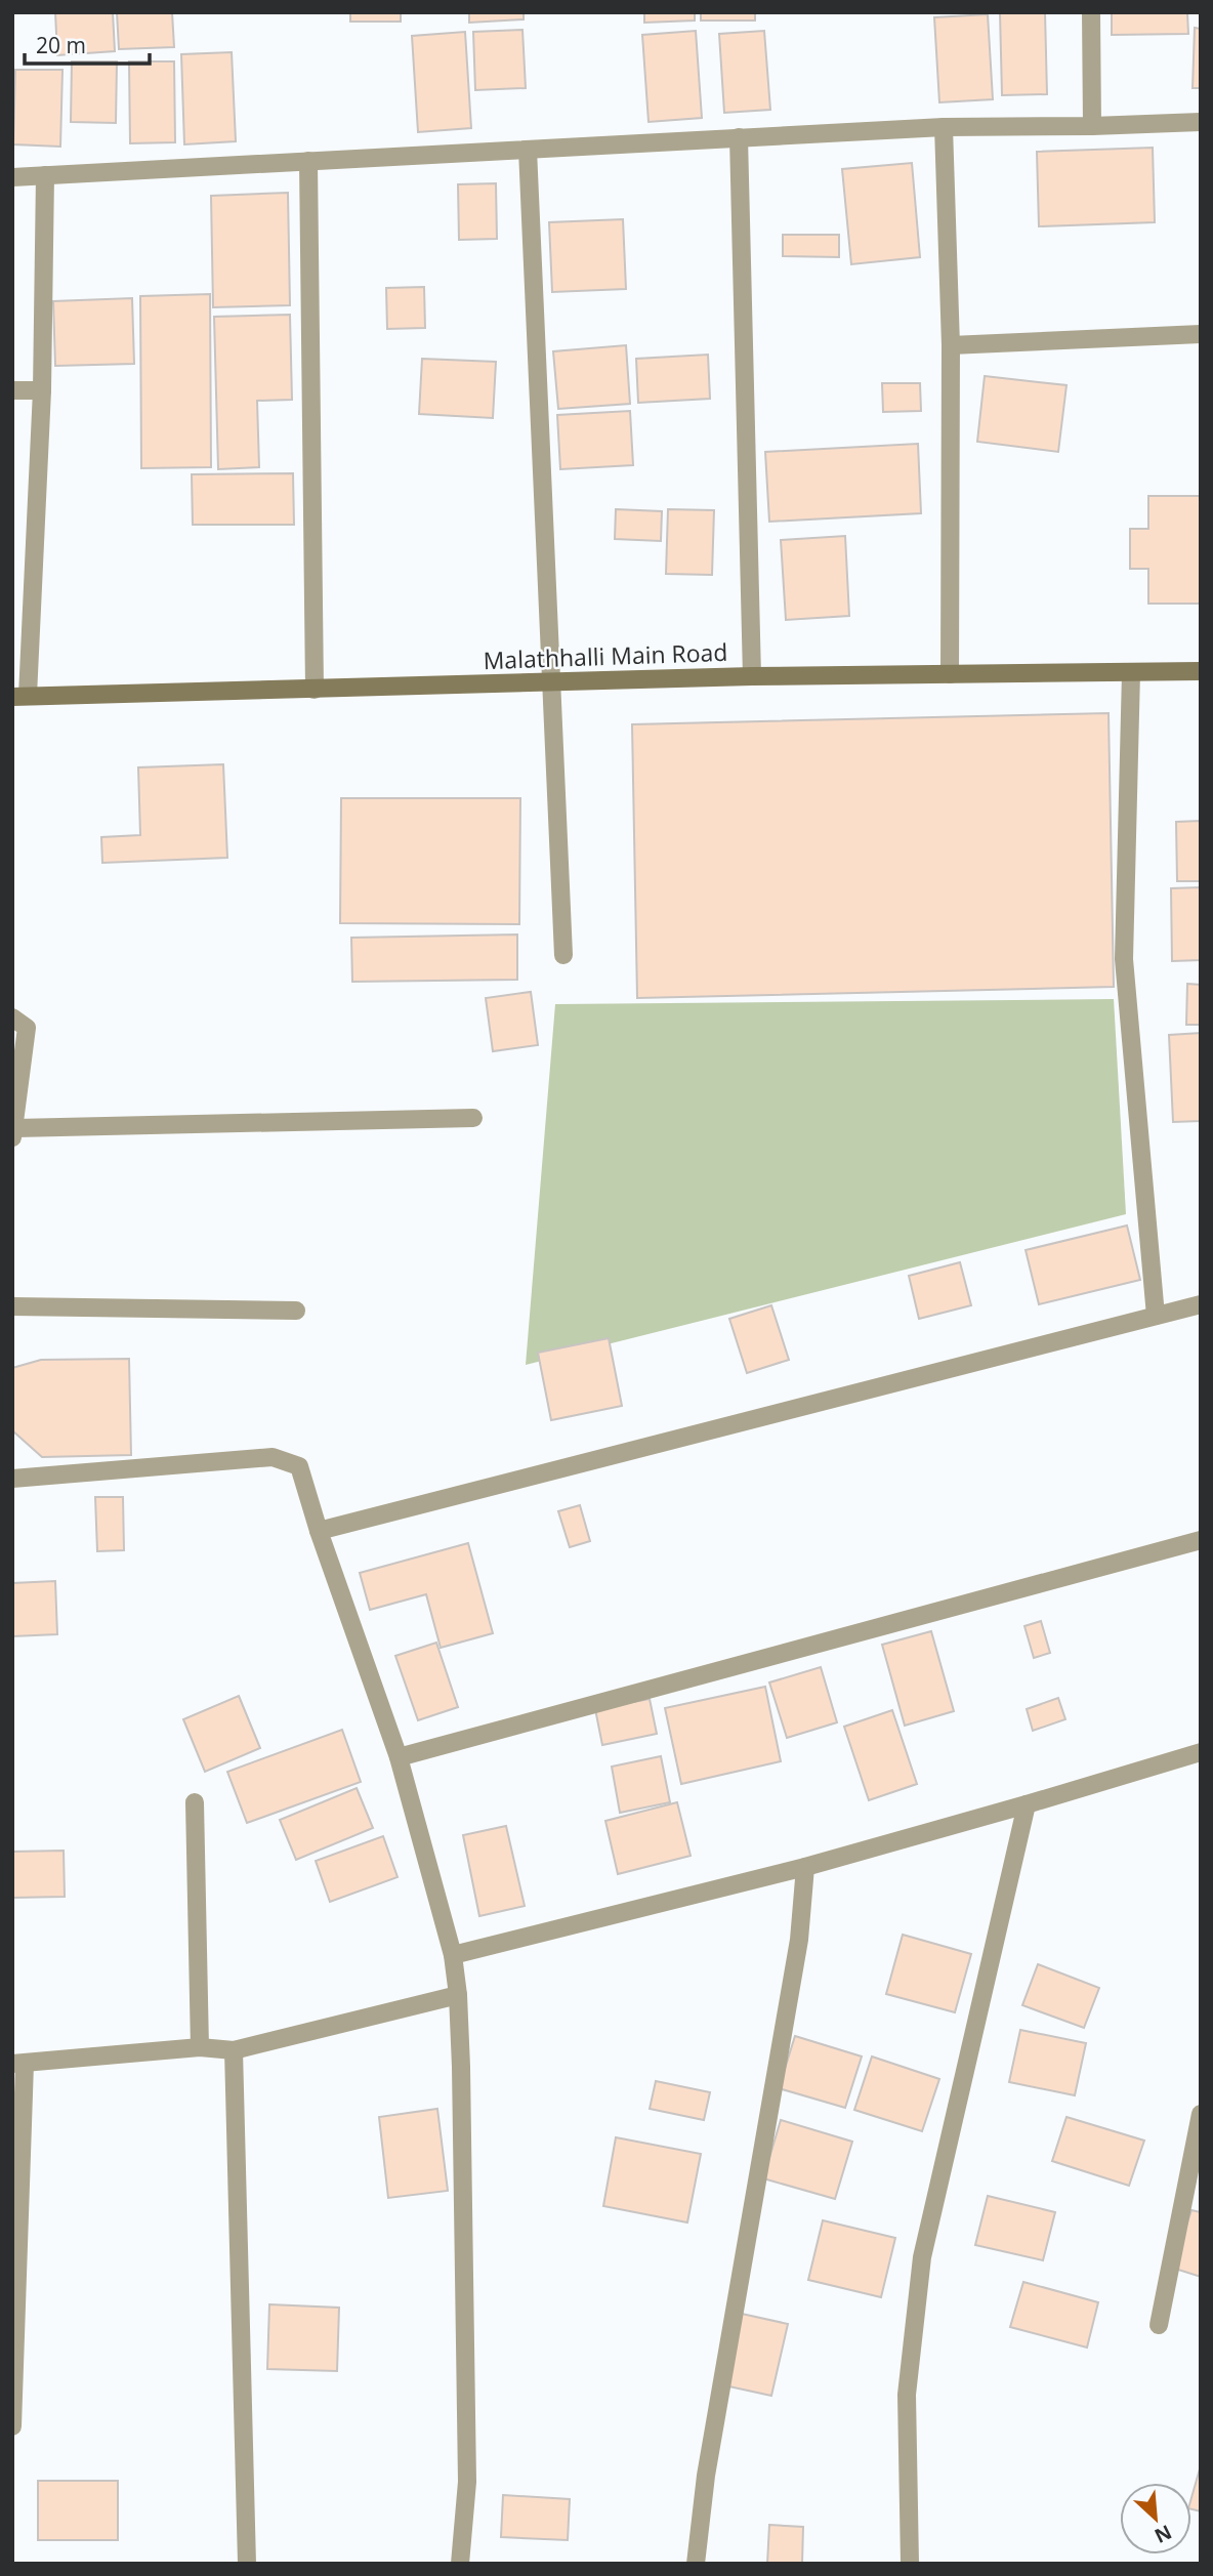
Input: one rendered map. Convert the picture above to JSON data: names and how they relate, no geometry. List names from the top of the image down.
{
  "streets": {
    "main road": ["Malathhalli Main Road"]
  },
  "scale_bar": "20 m",
  "north": "bottom right"
}
